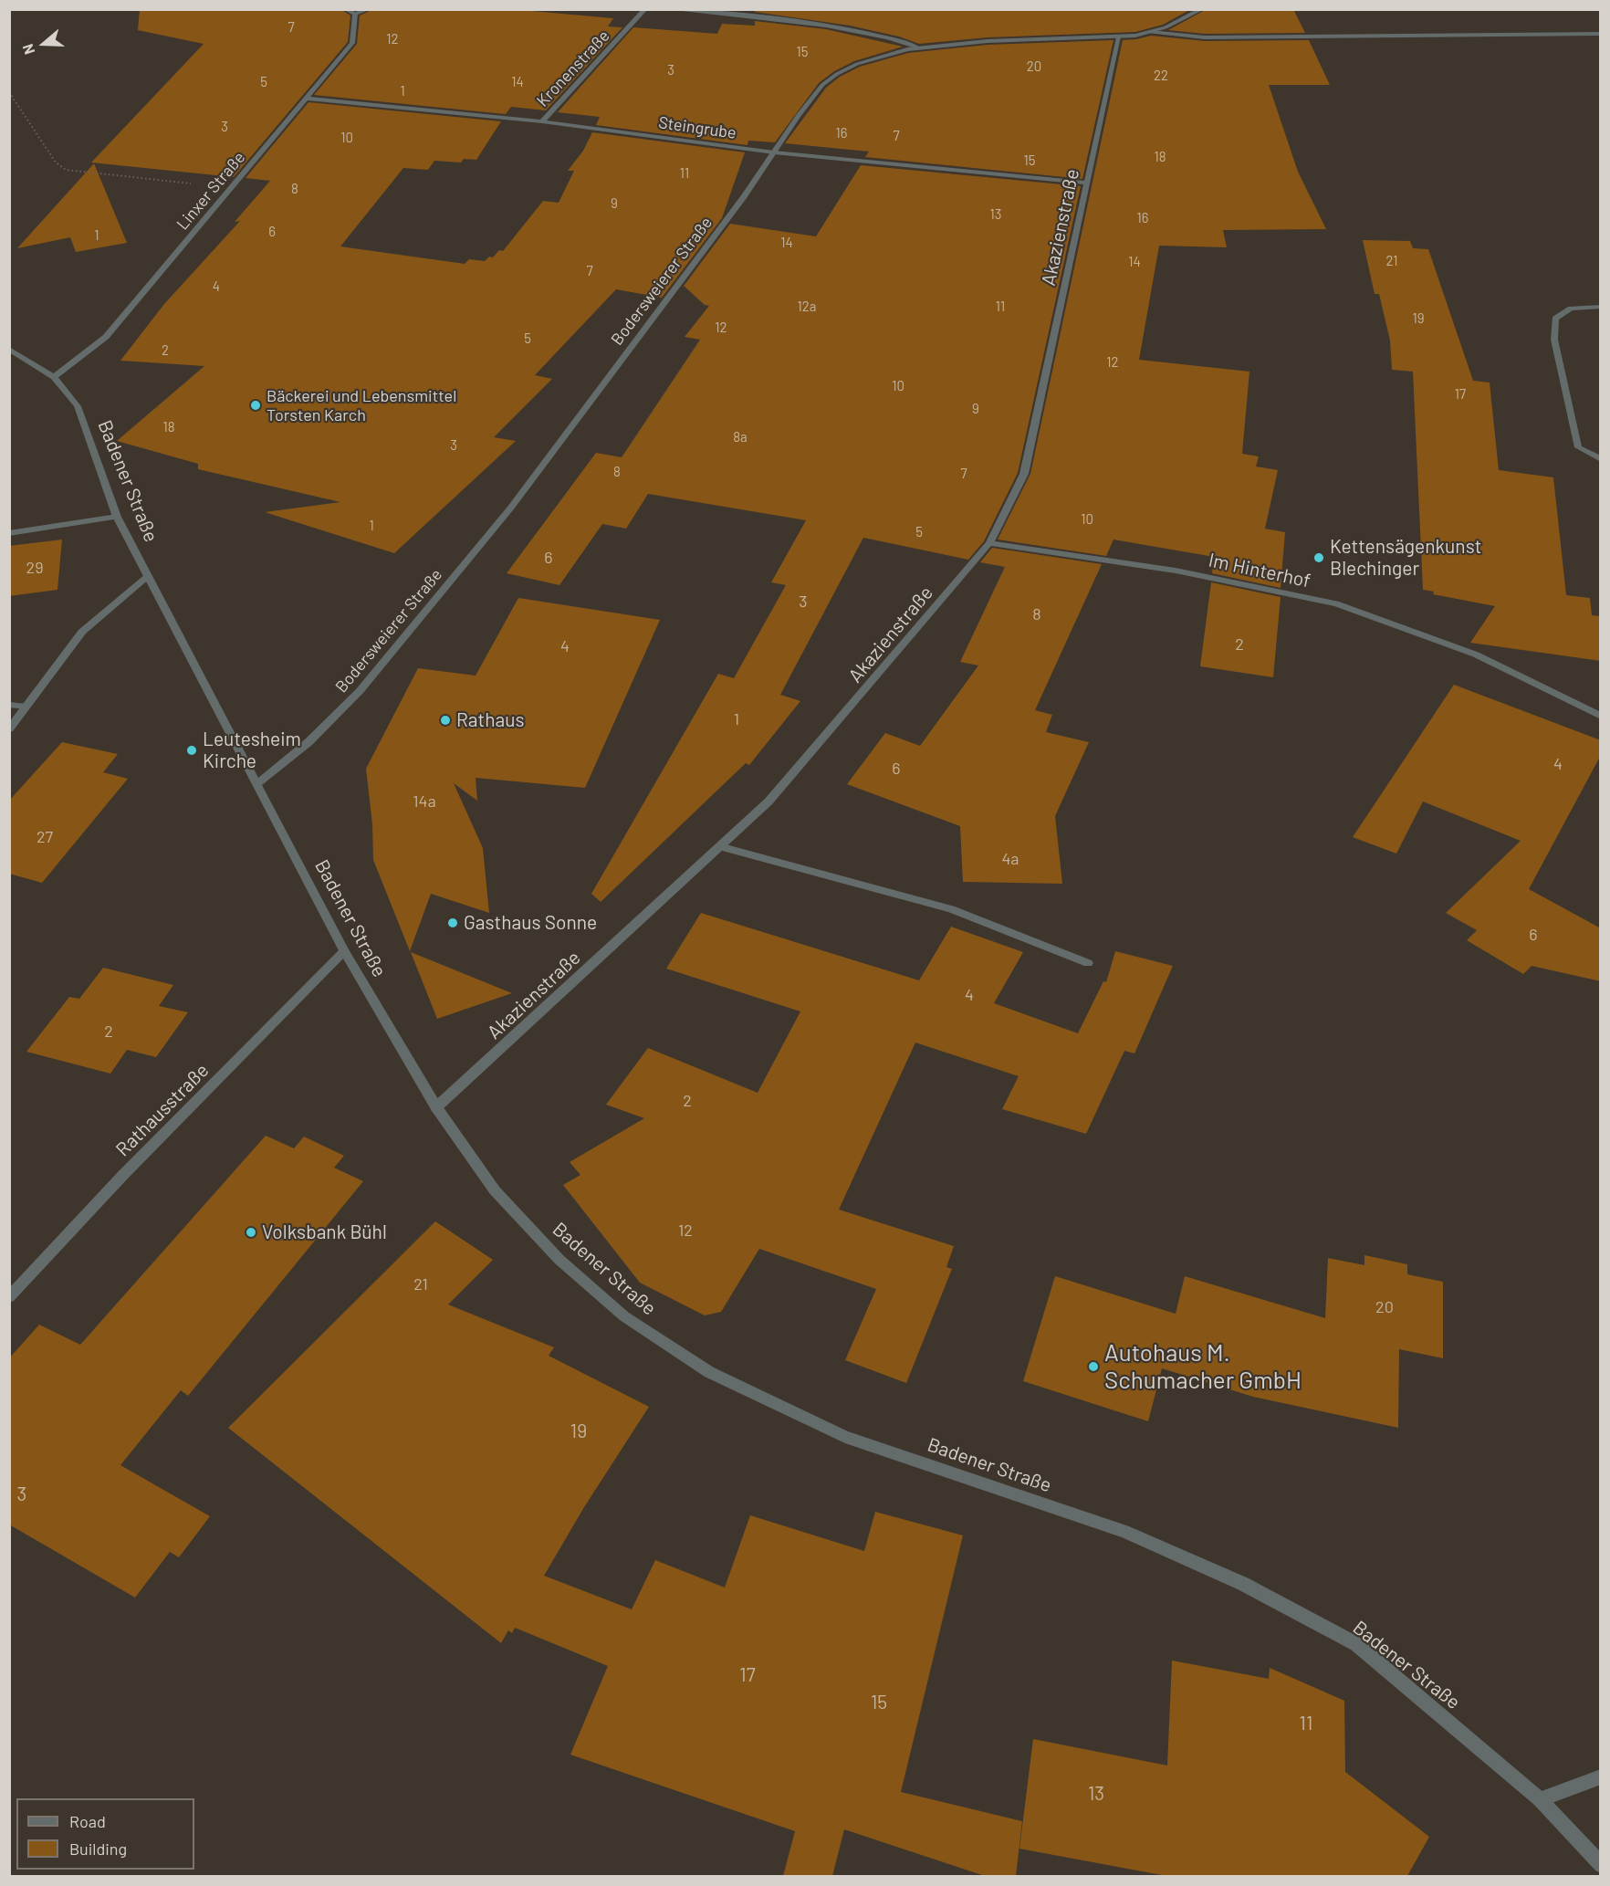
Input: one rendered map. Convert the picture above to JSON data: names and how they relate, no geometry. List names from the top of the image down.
{
  "streets": {
    "street": [
      "Kronenstraße",
      "Steingrube",
      "Linxer Straße",
      "Akazienstraße",
      "Bodersweierer Straße",
      "Badener Straße",
      "Im Hinterhof",
      "Rathausstraße"
    ]
  },
  "crossings": [
    ["Kronenstraße", "Steingrube"],
    ["Steingrube", "Linxer Straße"],
    ["Steingrube", "Akazienstraße"],
    ["Steingrube", "Bodersweierer Straße"],
    ["Linxer Straße", "Badener Straße"],
    ["Akazienstraße", "Bodersweierer Straße"],
    ["Akazienstraße", "Badener Straße"],
    ["Akazienstraße", "Im Hinterhof"],
    ["Bodersweierer Straße", "Badener Straße"],
    ["Badener Straße", "Rathausstraße"]
  ],
  "places": [
    "Bäckerei und Lebensmittel Torsten Karch",
    "Kettensägenkunst Blechinger",
    "Rathaus",
    "Leutesheim Kirche",
    "Gasthaus Sonne",
    "Volksbank Bühl",
    "Autohaus M. Schumacher GmbH"
  ],
  "house_numbers": [
    "7",
    "12",
    "15",
    "20",
    "3",
    "22",
    "5",
    "14",
    "1",
    "3",
    "16",
    "7",
    "10",
    "18",
    "15",
    "11",
    "8",
    "9",
    "13",
    "16",
    "6",
    "1",
    "14",
    "21",
    "14",
    "7",
    "4",
    "12a",
    "11",
    "19",
    "12",
    "5",
    "2",
    "12",
    "10",
    "17",
    "9",
    "18",
    "8a",
    "3",
    "8",
    "7",
    "10",
    "1",
    "5",
    "6",
    "29",
    "3",
    "8",
    "2",
    "4",
    "1",
    "4",
    "6",
    "14a",
    "27",
    "4a",
    "6",
    "4",
    "2",
    "2",
    "12",
    "21",
    "20",
    "19",
    "3",
    "17",
    "15",
    "11",
    "13"
  ],
  "legend": ["Road", "Building"],
  "north": "left"
}
